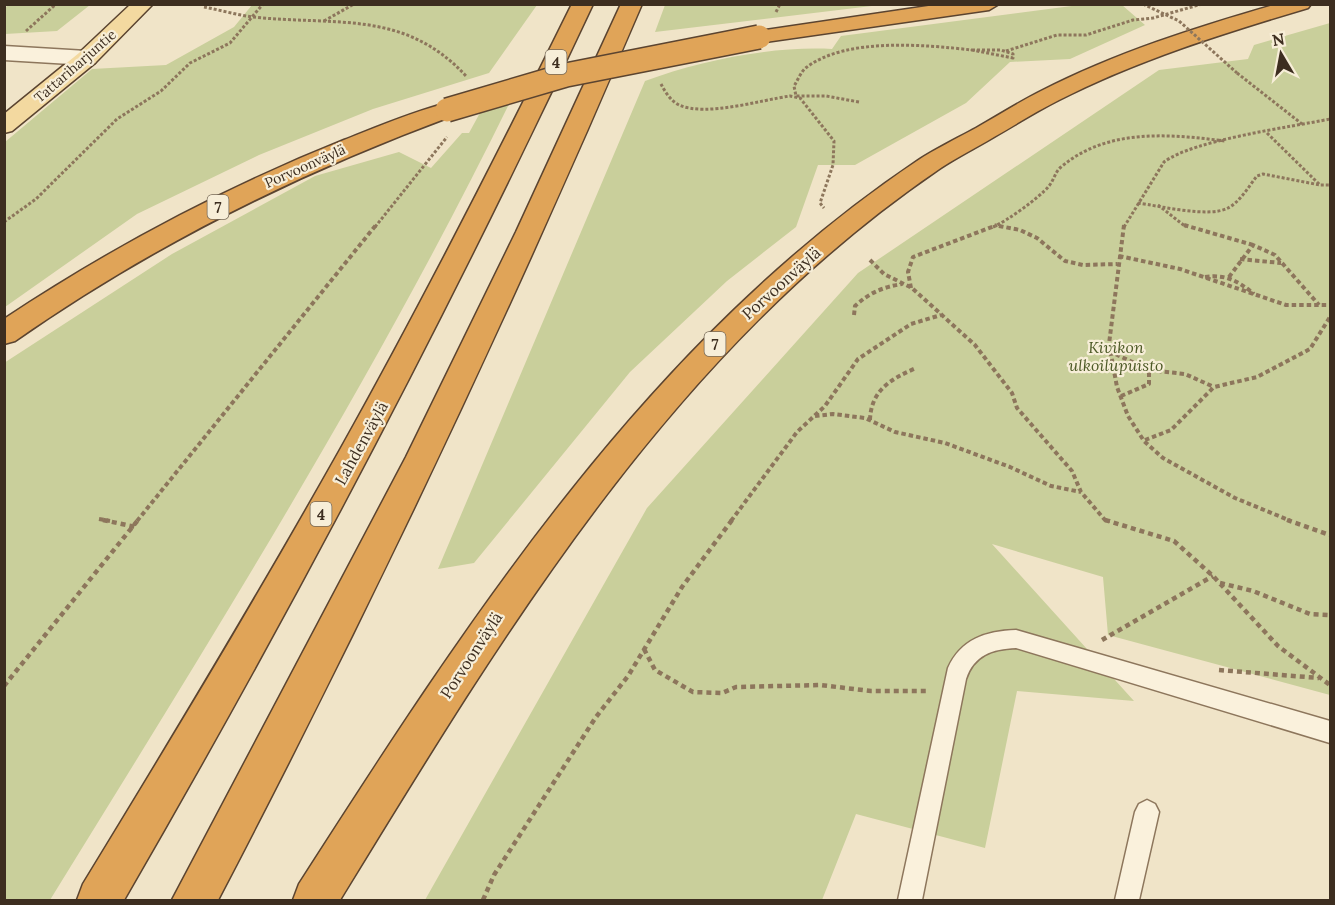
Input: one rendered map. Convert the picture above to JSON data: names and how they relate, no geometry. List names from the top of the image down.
{
  "streets": {
    "highway": [
      "4",
      "Porvoonväylä",
      "7",
      "Lahdenväylä"
    ],
    "main road": ["Tattariharjuntie"]
  },
  "parks": ["Kivikon ulkoilupuisto"],
  "north": "top"
}
